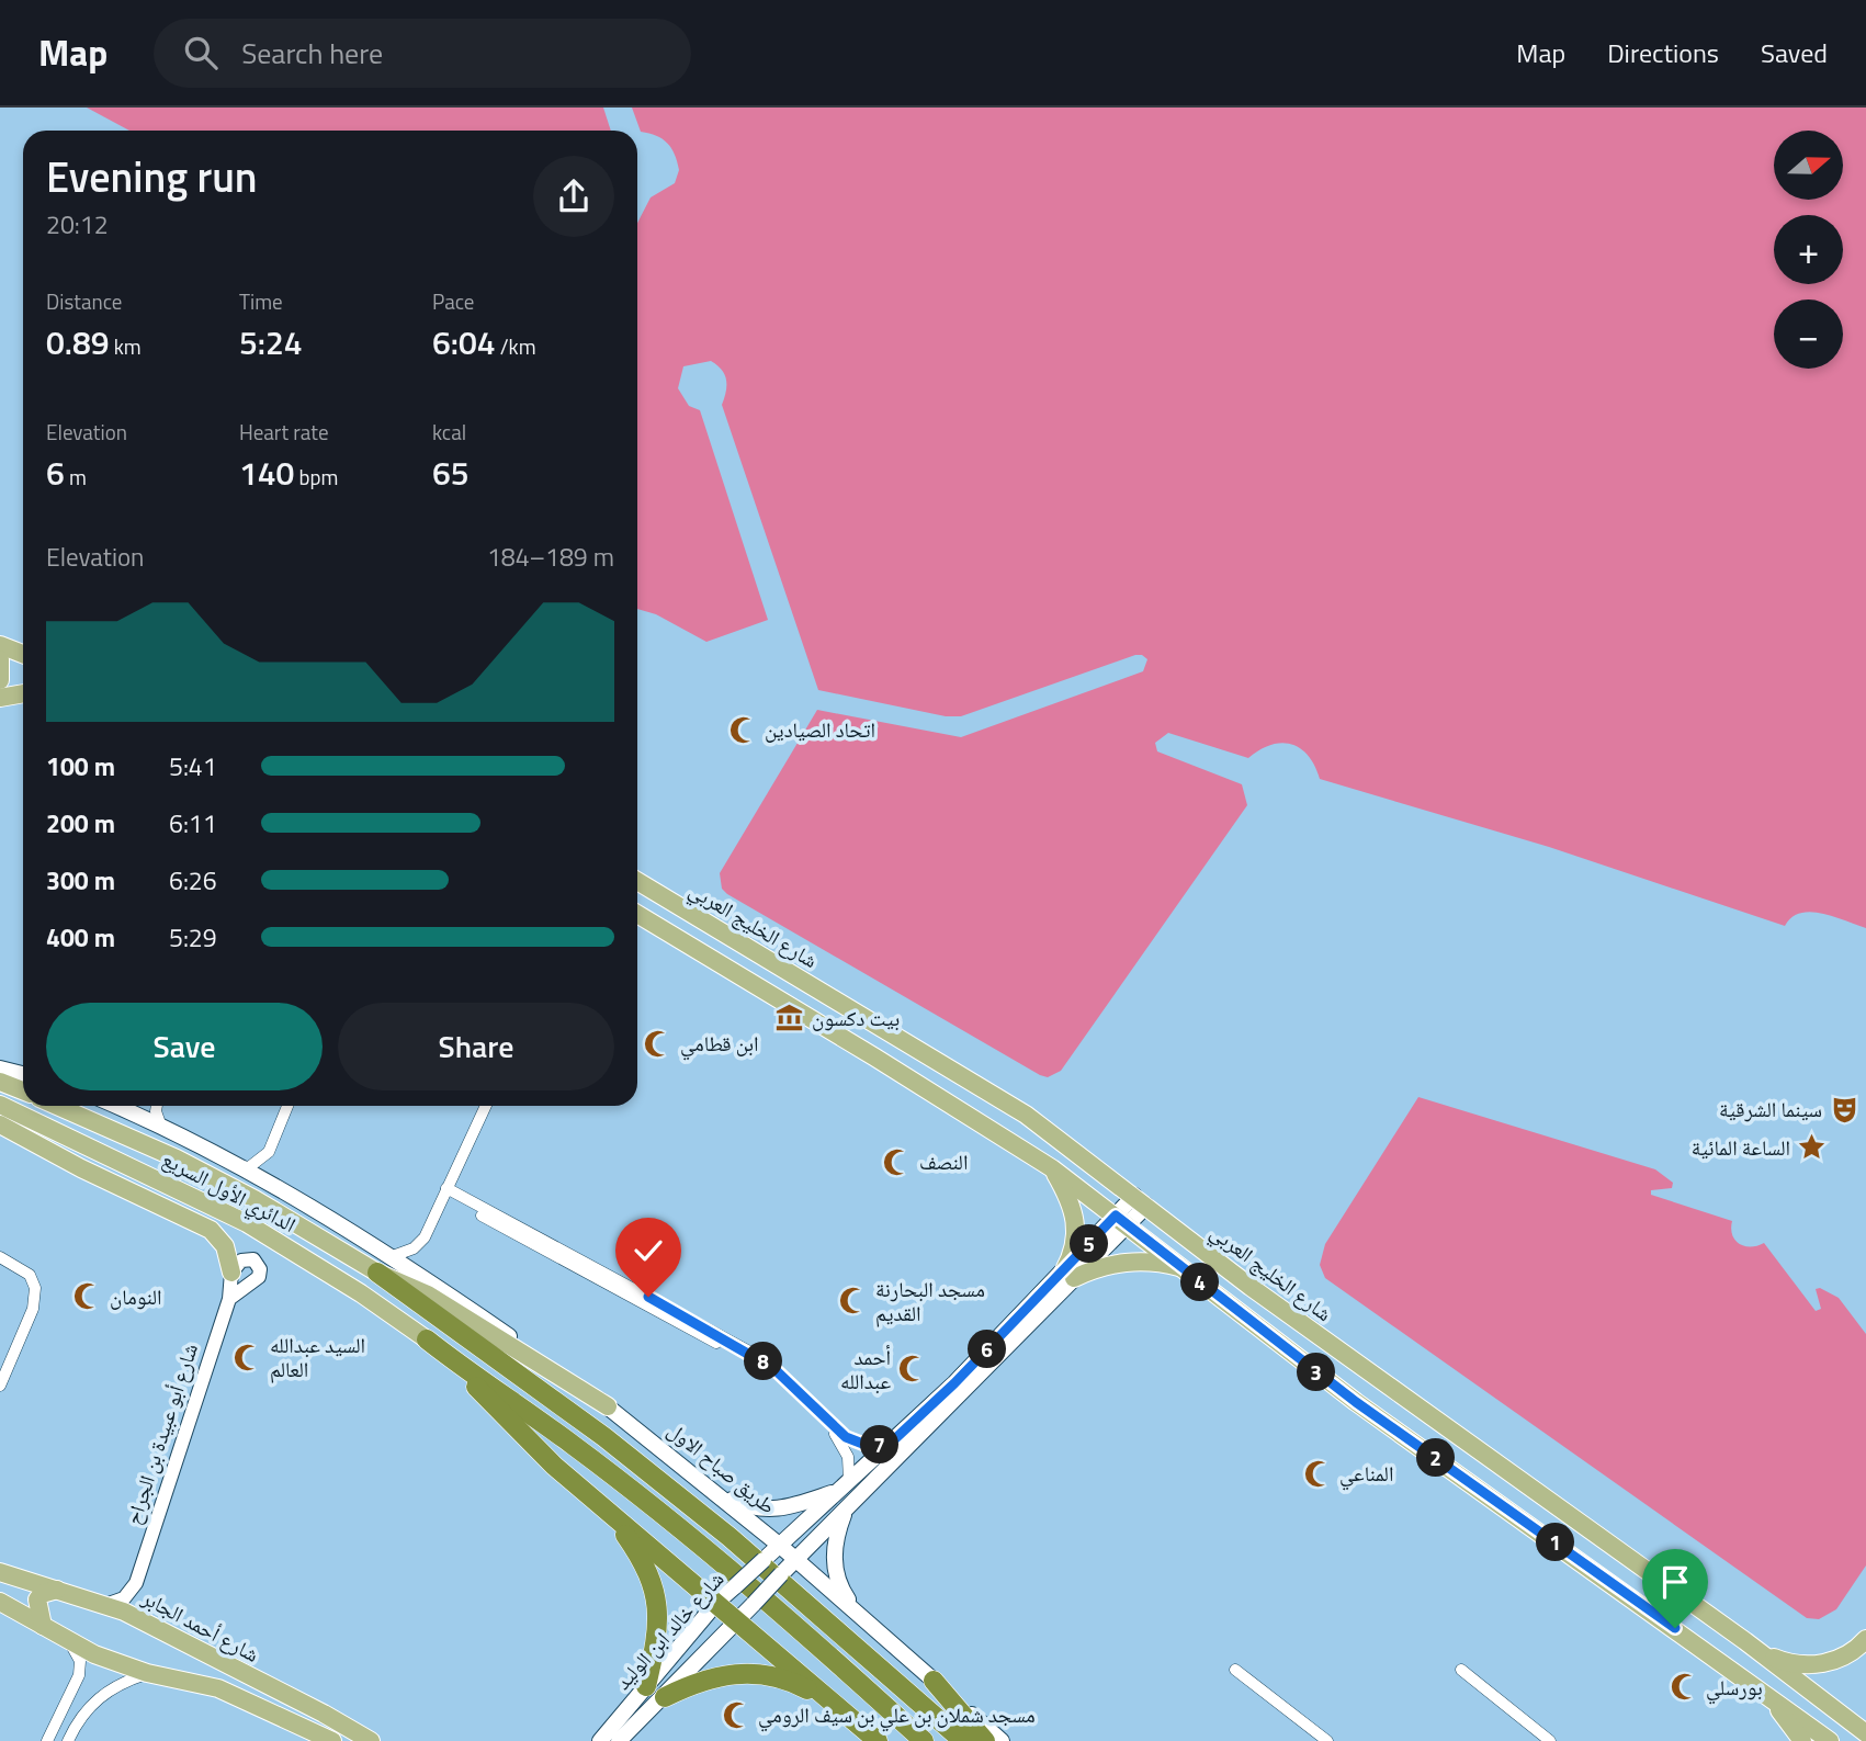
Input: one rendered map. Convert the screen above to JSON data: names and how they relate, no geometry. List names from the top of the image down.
{
  "streets": {
    "main road": [
      "شارع الخليج العربي",
      "الدائري الأول السريع",
      "طريق صباح الاول",
      "شارع أحمد الجابر",
      "شارع خالد ابن الوليد"
    ],
    "street": ["شارع أبو عبيدة بن الجراح"]
  },
  "crossings": [
    ["شارع الخليج العربي", "شارع خالد ابن الوليد"],
    ["الدائري الأول السريع", "طريق صباح الاول"],
    ["شارع أبو عبيدة بن الجراح", "شارع أحمد الجابر"],
    ["طريق صباح الاول", "شارع خالد ابن الوليد"]
  ],
  "places": {
    "mosque": [
      "اتحاد الصيادين",
      "ابن قطامي",
      "النصف",
      "النومان",
      "مسجد البحارنة القديم",
      "السيد عبدالله العالم",
      "أحمد عبدالله",
      "المناعي",
      "بورسلي",
      "مسجد شملان بن علي بن سيف الرومي"
    ],
    "museum": ["بيت دكسون"],
    "theatre": ["سينما الشرقية"],
    "place": ["الساعة المائية"]
  },
  "north": "right",
  "page": {
    "header": "Map",
    "search": "Search here",
    "nav": ["Map", "Directions", "Saved"],
    "map_buttons": ["+", "−"],
    "heading": ["Evening run", "20:12"],
    "stats": [
      ["Distance", "0.89 km"],
      ["Time", "5:24"],
      ["Pace", "6:04 /km"],
      ["Elevation", "6 m"],
      ["Heart rate", "140 bpm"],
      ["kcal", "65"]
    ],
    "chart": ["Elevation", "184–189 m"],
    "list": [
      {
        "name": "100 m",
        "note": "5:41"
      },
      {
        "name": "200 m",
        "note": "6:11"
      },
      {
        "name": "300 m",
        "note": "6:26"
      },
      {
        "name": "400 m",
        "note": "5:29"
      }
    ],
    "buttons": ["Save", "Share"],
    "pins": [
      "5",
      "4",
      "6",
      "8",
      "3",
      "7",
      "2",
      "1"
    ]
  }
}
